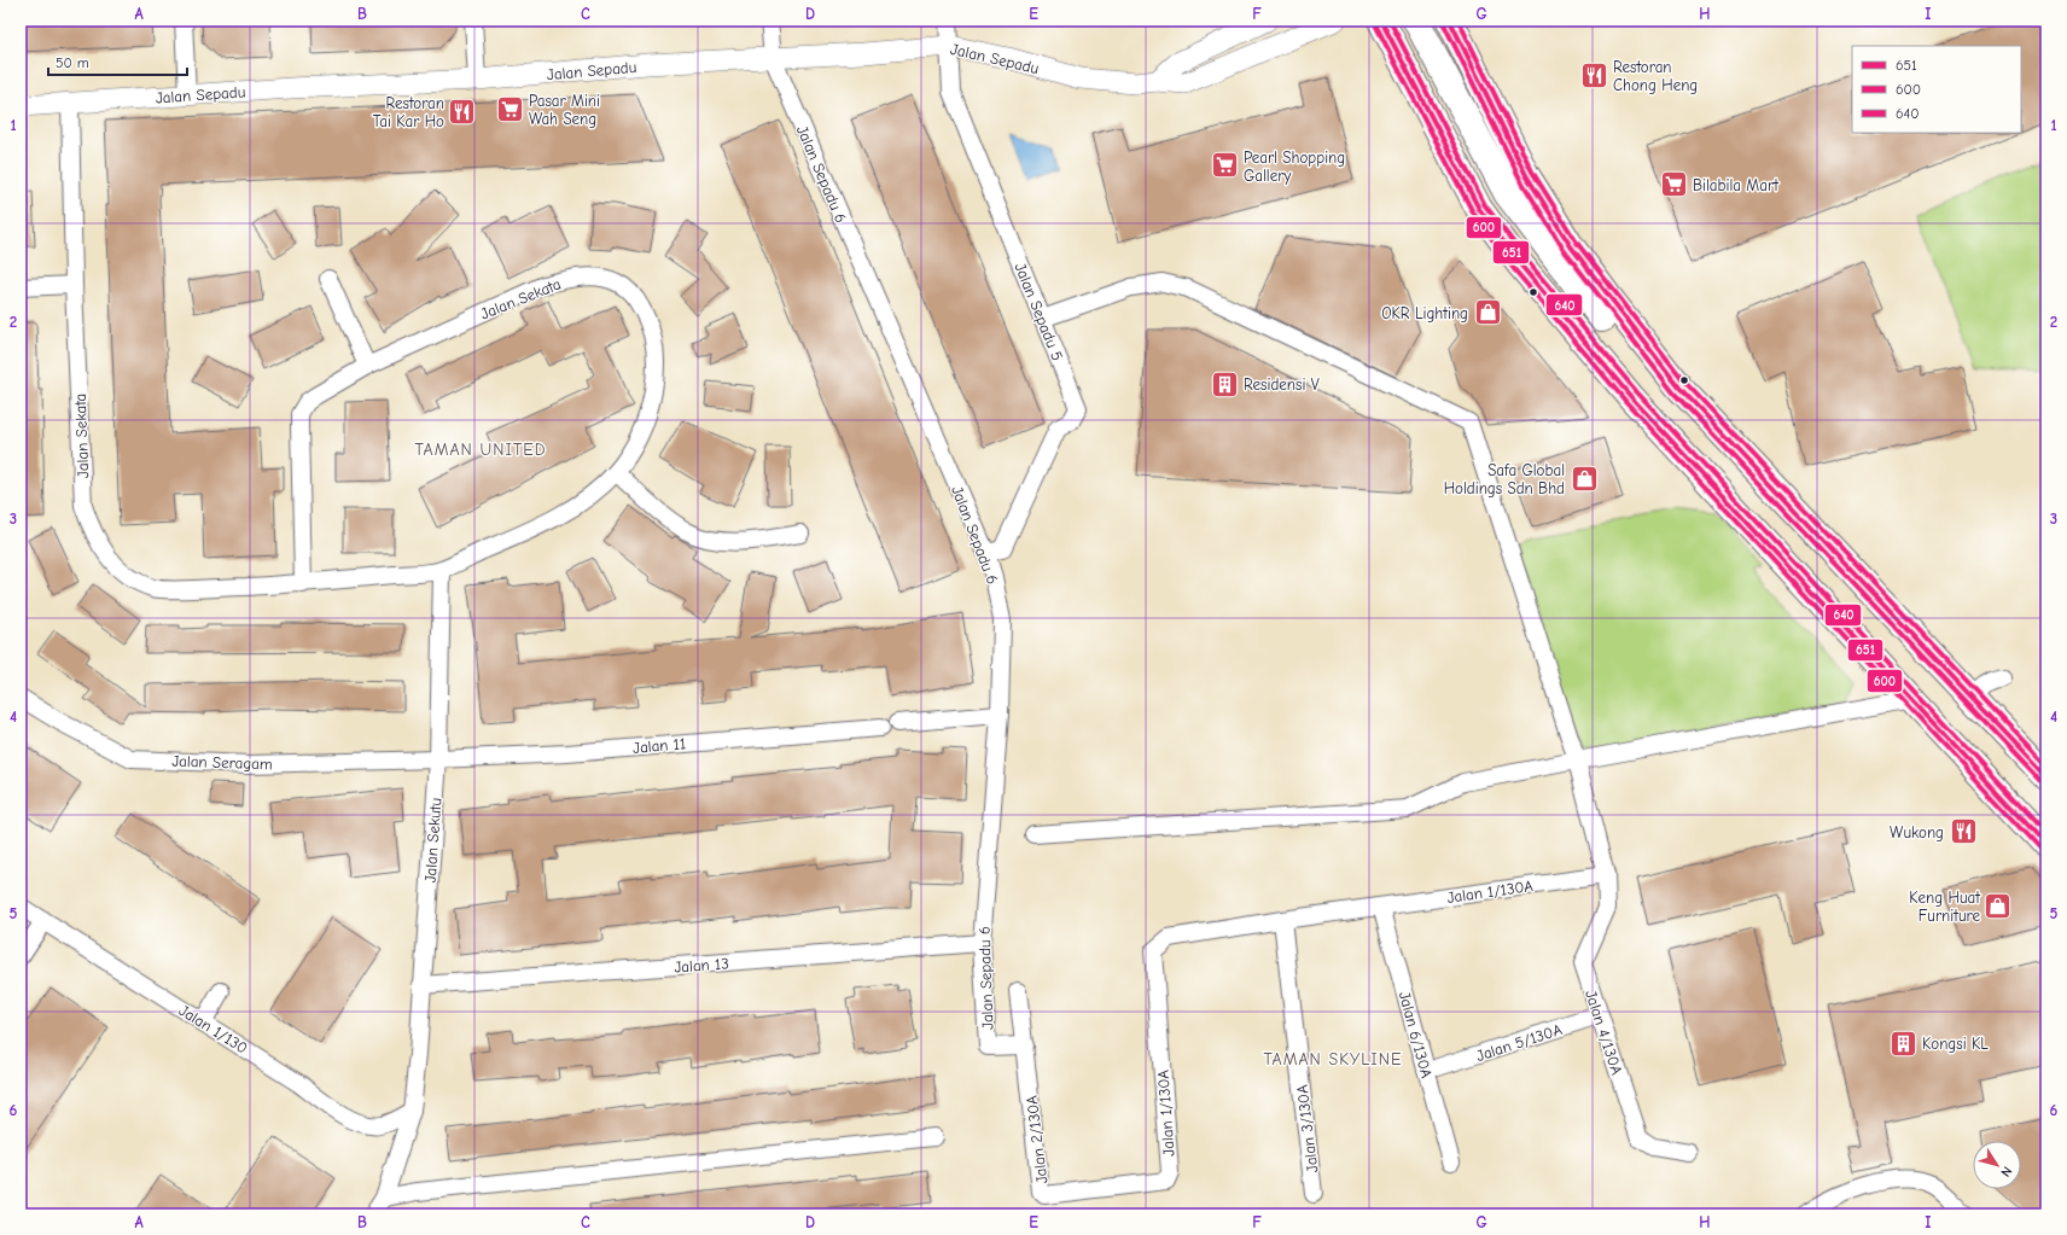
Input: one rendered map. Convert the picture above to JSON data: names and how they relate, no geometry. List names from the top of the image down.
{
  "streets": {
    "street": [
      "Jalan Sepadu",
      "Jalan Sepadu 6",
      "Jalan Sekata",
      "Jalan Sepadu 5",
      "Jalan 11",
      "Jalan Seragam",
      "Jalan Sekutu",
      "Jalan 1/130A",
      "Jalan 13",
      "Jalan 1/130",
      "Jalan 4/130A",
      "Jalan 6/130A",
      "Jalan 5/130A",
      "Jalan 3/130A",
      "Jalan 2/130A"
    ]
  },
  "crossings": [
    ["Jalan Sepadu", "Jalan Sepadu 6"],
    ["Jalan Sepadu", "Jalan Sekata"],
    ["Jalan Sepadu", "Jalan Sepadu 5"],
    ["Jalan Sepadu 6", "Jalan Sepadu 5"],
    ["Jalan Sepadu 6", "Jalan 13"],
    ["Jalan Sepadu 6", "Jalan 2/130A"],
    ["Jalan Sekata", "Jalan Sekutu"],
    ["Jalan 11", "Jalan Seragam"],
    ["Jalan 11", "Jalan Sekutu"],
    ["Jalan Seragam", "Jalan Sekutu"],
    ["Jalan Sekutu", "Jalan 13"],
    ["Jalan Sekutu", "Jalan 1/130"],
    ["Jalan 1/130A", "Jalan 4/130A"],
    ["Jalan 1/130A", "Jalan 6/130A"],
    ["Jalan 1/130A", "Jalan 3/130A"],
    ["Jalan 1/130A", "Jalan 2/130A"],
    ["Jalan 4/130A", "Jalan 5/130A"]
  ],
  "districts": ["TAMAN UNITED", "TAMAN SKYLINE"],
  "places": {
    "restaurant": ["Restoran Chong Heng", "Restoran Tai Kar Ho", "Wukong"],
    "supermarket": ["Pasar Mini Wah Seng", "Pearl Shopping Gallery", "Bilabila Mart"],
    "shop": ["OKR Lighting", "Safa Global Holdings Sdn Bhd", "Keng Huat Furniture"],
    "building": ["Residensi V", "Kongsi KL"]
  },
  "lines": ["transit line 651", "transit line 640", "transit line 600"],
  "legend": ["651", "600", "640"],
  "scale_bar": "50 m",
  "north": "bottom right",
  "grid": {
    "columns": [
      "A",
      "B",
      "C",
      "D",
      "E",
      "F",
      "G",
      "H",
      "I"
    ],
    "rows": [
      "1",
      "2",
      "3",
      "4",
      "5",
      "6"
    ]
  }
}
